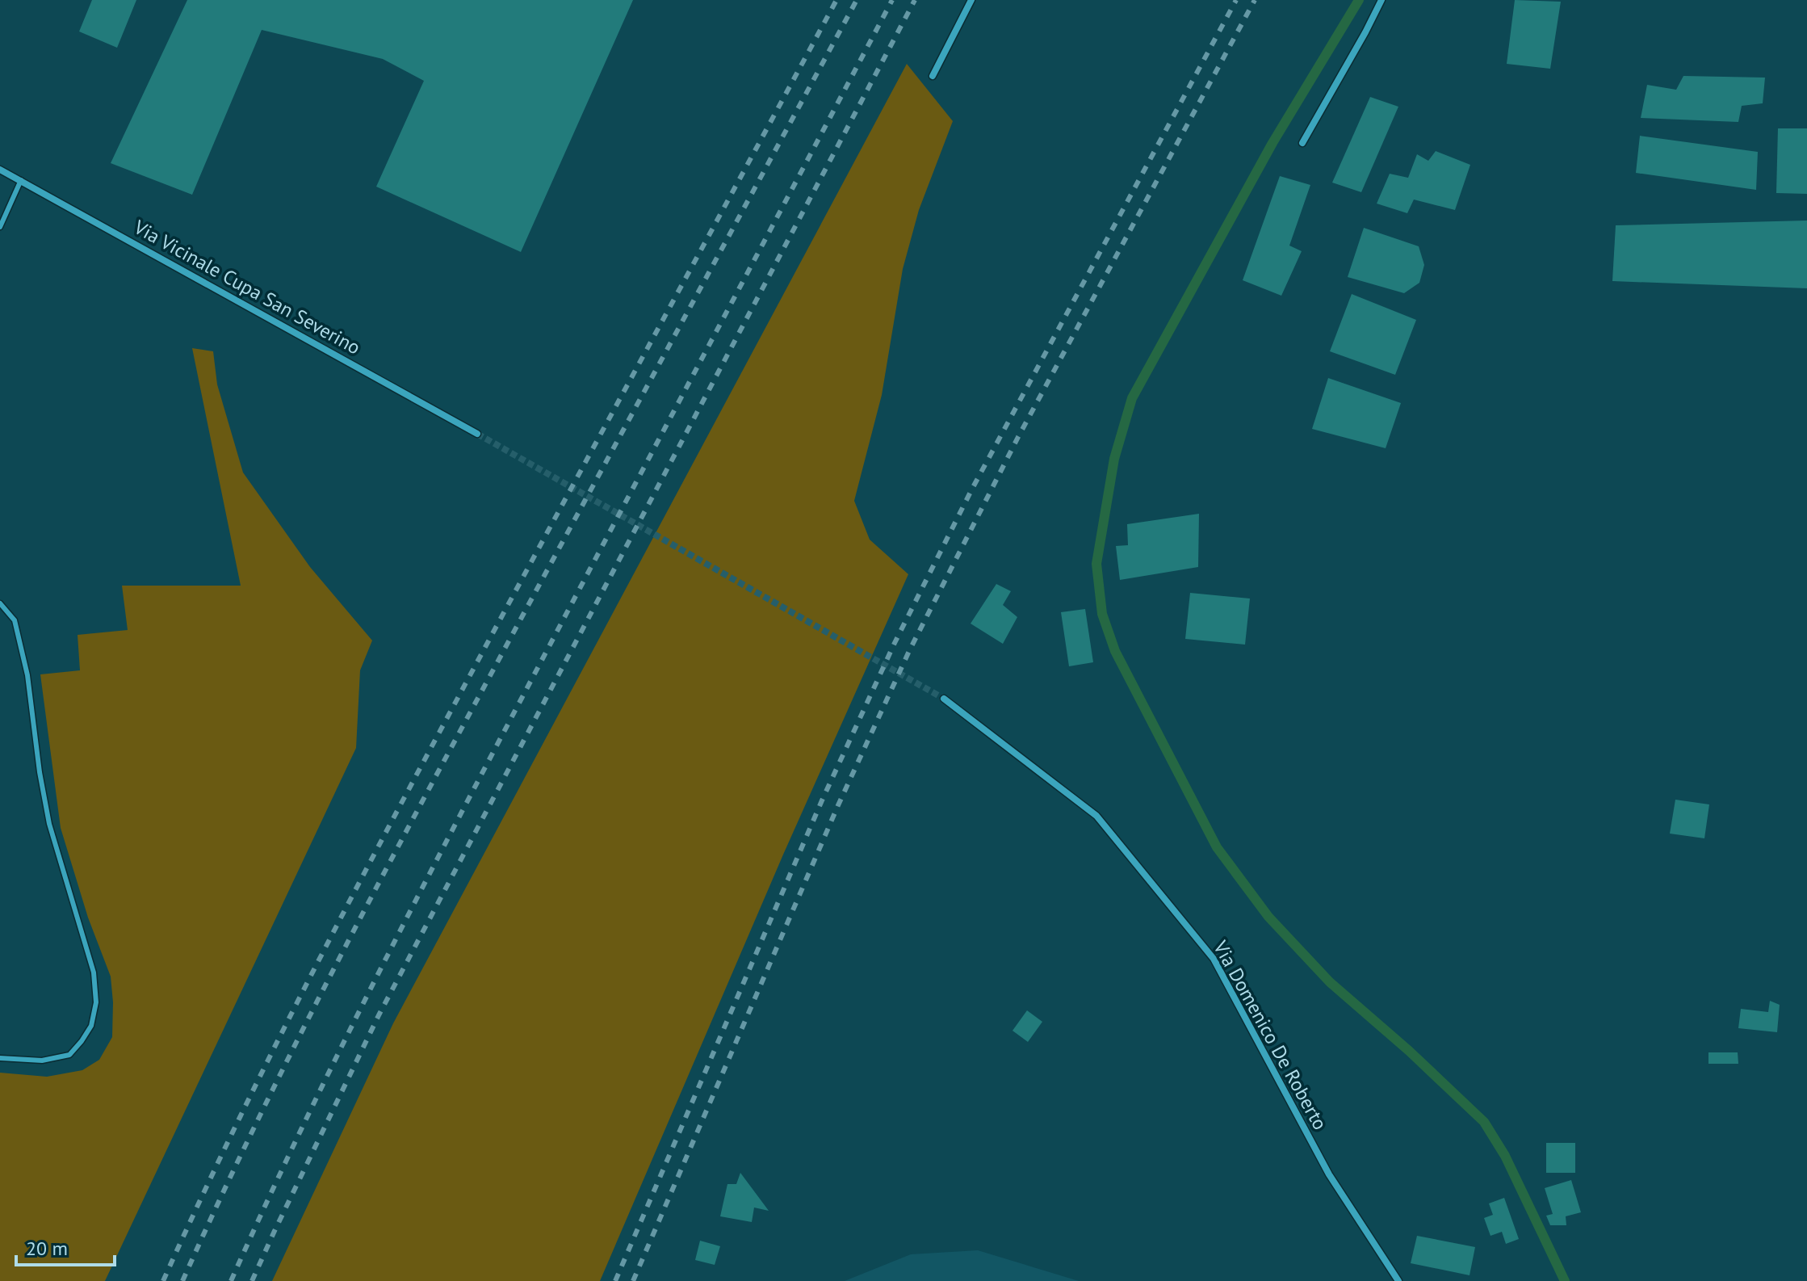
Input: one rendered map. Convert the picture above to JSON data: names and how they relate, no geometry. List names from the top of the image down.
{
  "streets": {
    "street": ["Via Vicinale Cupa San Severino", "Via Domenico De Roberto"]
  },
  "scale_bar": "20 m"
}
